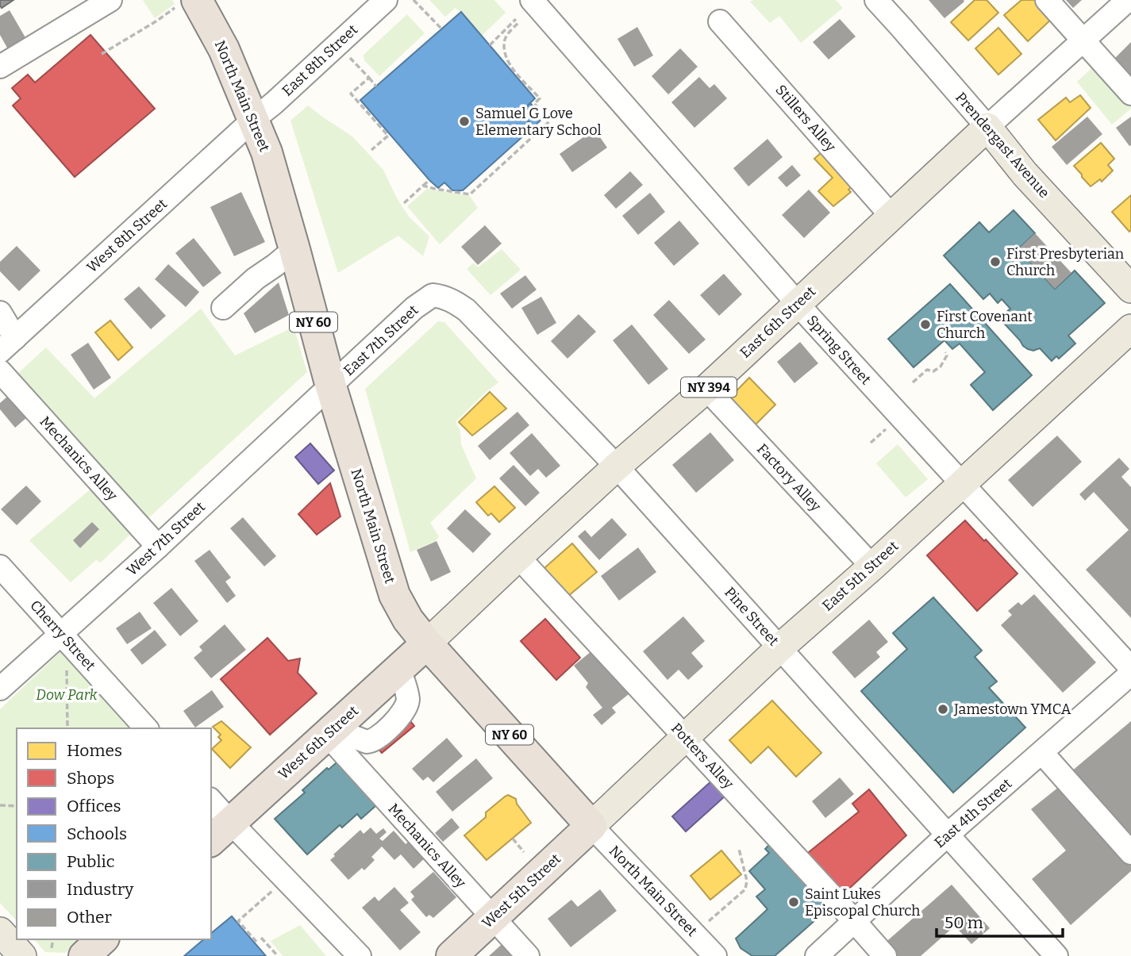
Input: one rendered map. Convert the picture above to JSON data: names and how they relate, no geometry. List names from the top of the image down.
{
  "streets": {
    "highway": [
      "North Main Street",
      "NY 60",
      "West 6th Street",
      "West 5th Street"
    ],
    "main road": [
      "Prendergast Avenue",
      "East 6th Street",
      "NY 394",
      "East 5th Street"
    ],
    "street": [
      "East 8th Street",
      "Stillers Alley",
      "West 8th Street",
      "East 7th Street",
      "Spring Street",
      "Mechanics Alley",
      "Factory Alley",
      "West 7th Street",
      "Pine Street",
      "Cherry Street",
      "Potters Alley",
      "East 4th Street"
    ]
  },
  "crossings": [
    ["East 8th Street", "North Main Street"],
    ["East 8th Street", "West 8th Street"],
    ["North Main Street", "West 8th Street"],
    ["North Main Street", "NY 60"],
    ["North Main Street", "East 6th Street"],
    ["North Main Street", "East 7th Street"],
    ["North Main Street", "West 7th Street"],
    ["North Main Street", "East 5th Street"],
    ["North Main Street", "West 6th Street"],
    ["North Main Street", "West 5th Street"],
    ["Stillers Alley", "East 6th Street"],
    ["Prendergast Avenue", "East 6th Street"],
    ["NY 60", "West 6th Street"],
    ["East 6th Street", "Spring Street"],
    ["East 6th Street", "Factory Alley"],
    ["East 6th Street", "Pine Street"],
    ["East 6th Street", "West 6th Street"],
    ["East 6th Street", "Potters Alley"],
    ["East 7th Street", "West 7th Street"],
    ["East 7th Street", "Pine Street"],
    ["Spring Street", "East 5th Street"],
    ["Mechanics Alley", "West 7th Street"],
    ["Mechanics Alley", "West 6th Street"],
    ["Mechanics Alley", "West 5th Street"],
    ["Factory Alley", "East 5th Street"],
    ["West 7th Street", "Cherry Street"],
    ["East 5th Street", "Pine Street"],
    ["East 5th Street", "Potters Alley"],
    ["East 5th Street", "West 5th Street"],
    ["Pine Street", "East 4th Street"],
    ["Potters Alley", "East 4th Street"]
  ],
  "parks": ["Dow Park"],
  "places": [
    "Samuel G Love Elementary School",
    "First Presbyterian Church",
    "First Covenant Church",
    "Jamestown YMCA",
    "Saint Lukes Episcopal Church"
  ],
  "legend": [
    "Homes",
    "Shops",
    "Offices",
    "Schools",
    "Public",
    "Industry",
    "Other"
  ],
  "scale_bar": "50 m"
}
